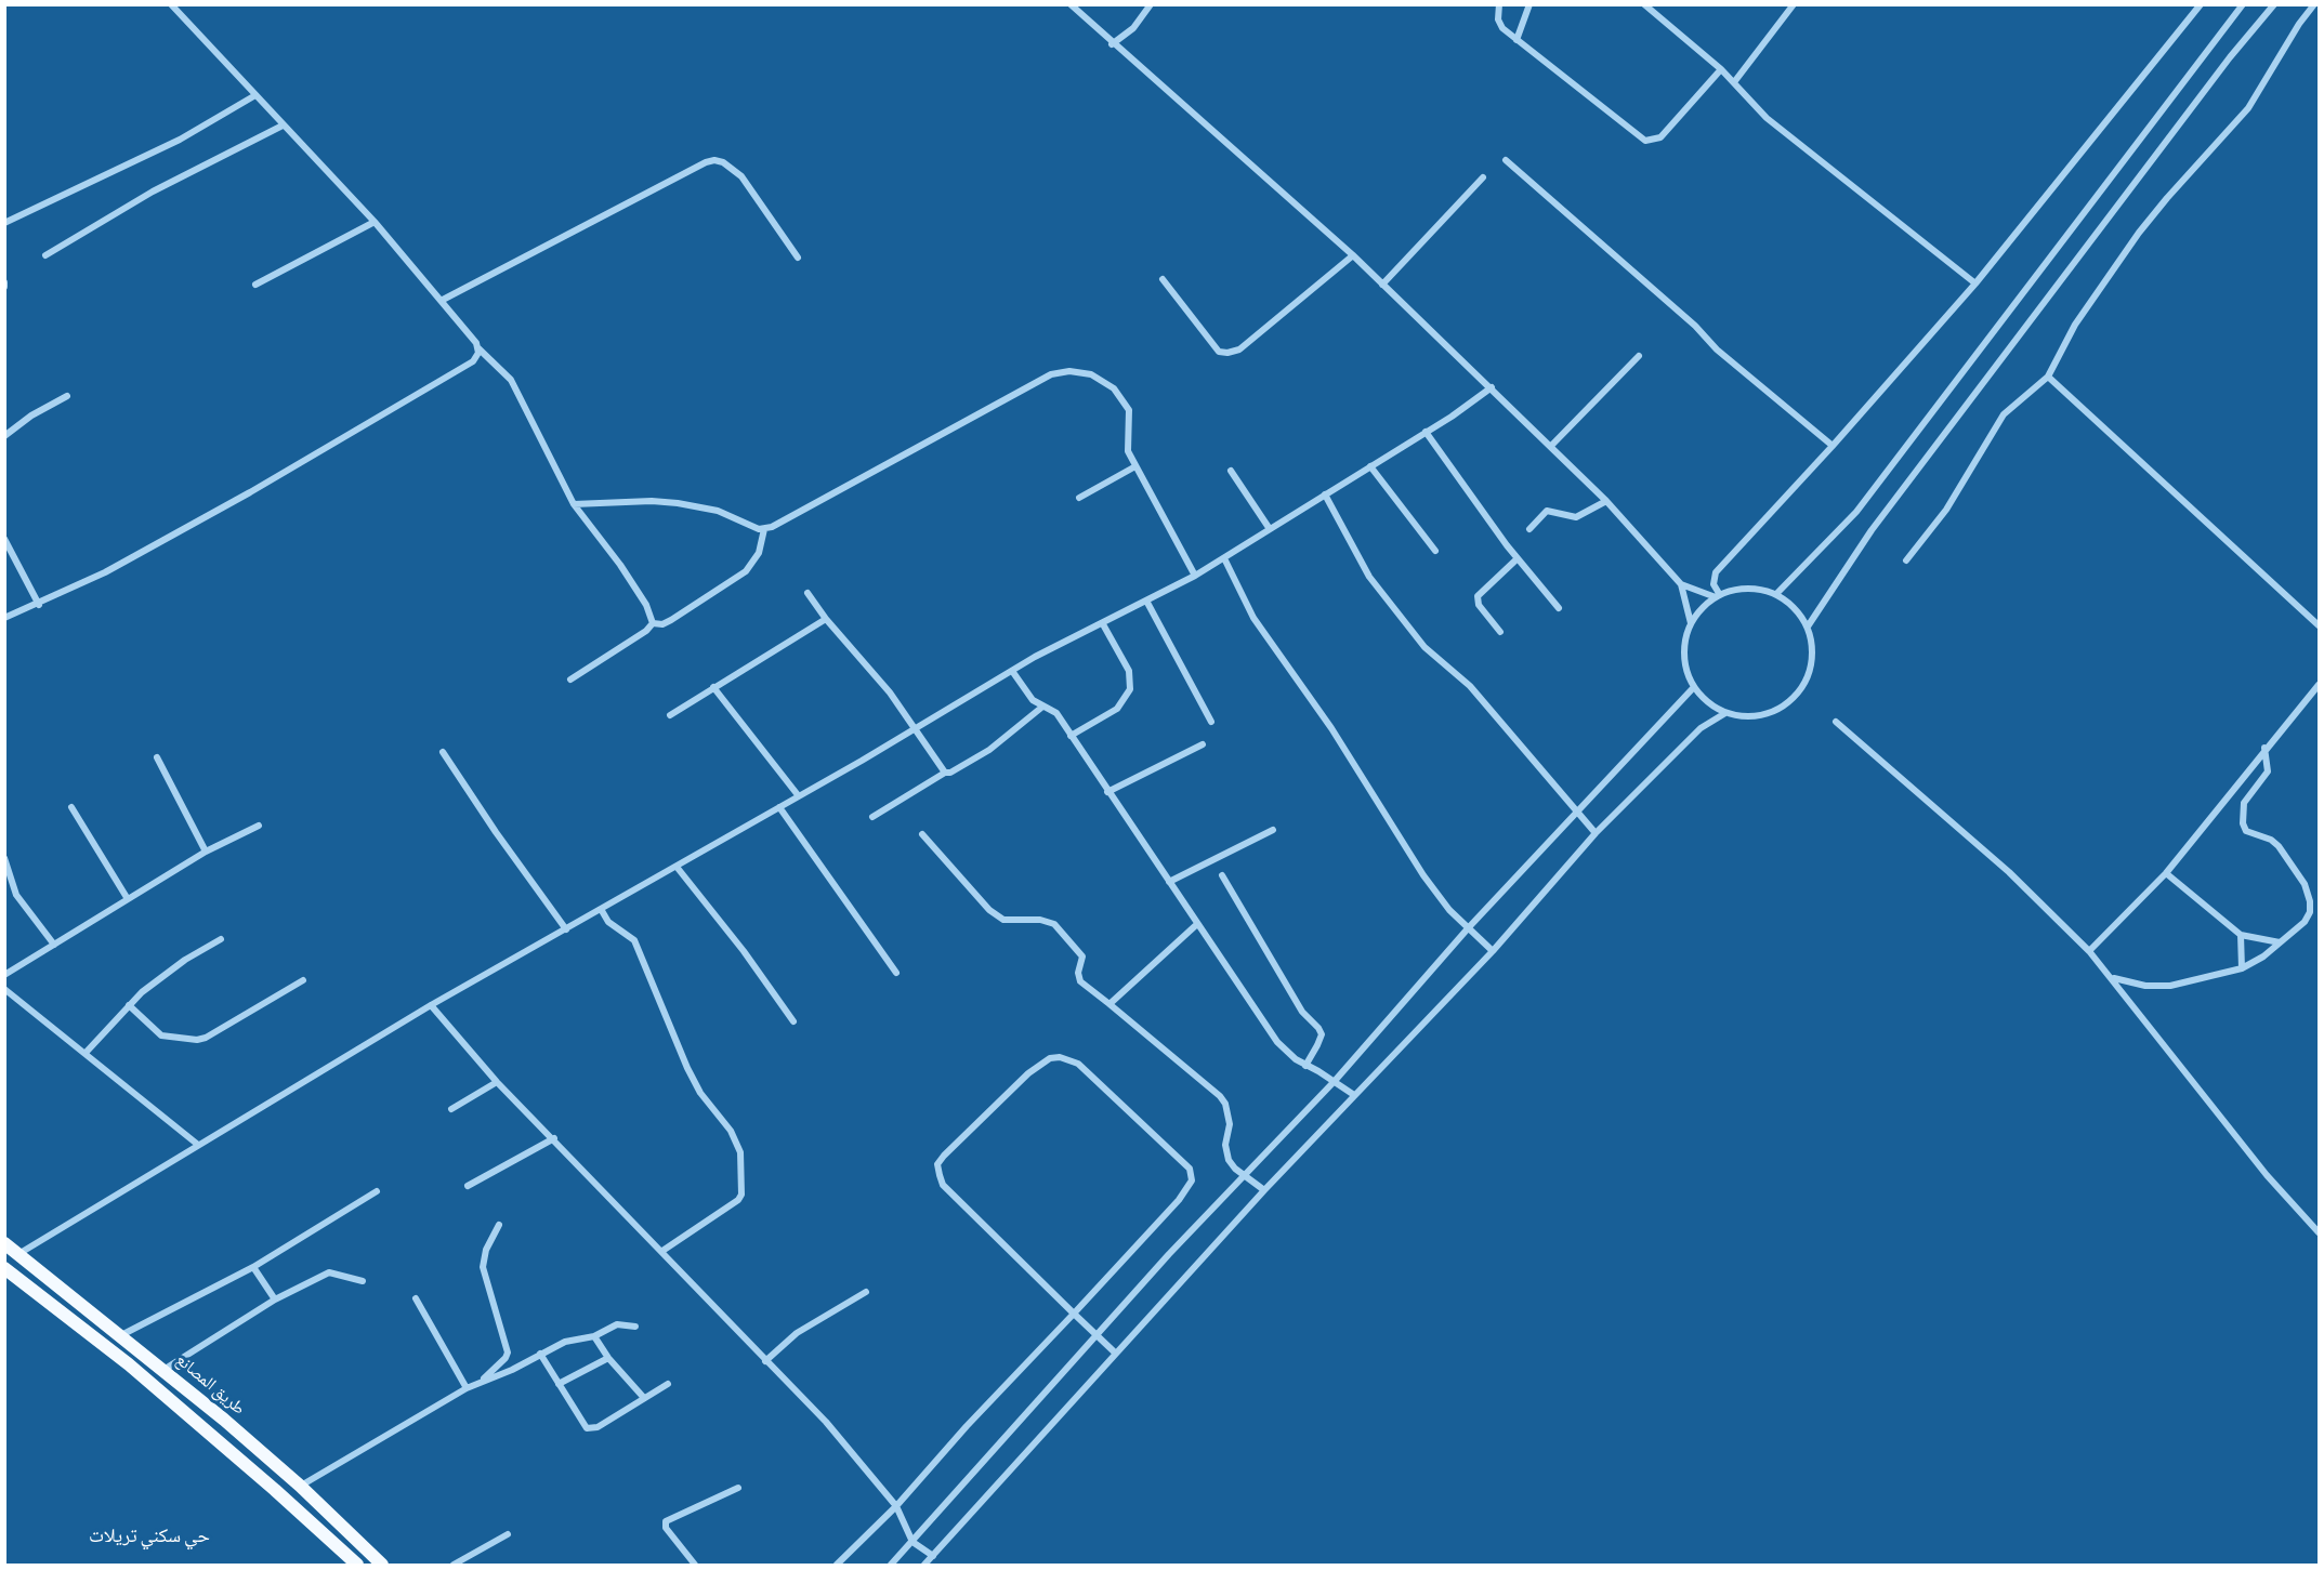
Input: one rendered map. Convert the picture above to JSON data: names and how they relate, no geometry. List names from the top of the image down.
{
  "streets": {
    "main road": ["طريق المصانع"]
  },
  "districts": ["حي سكني تريلات"]
}
